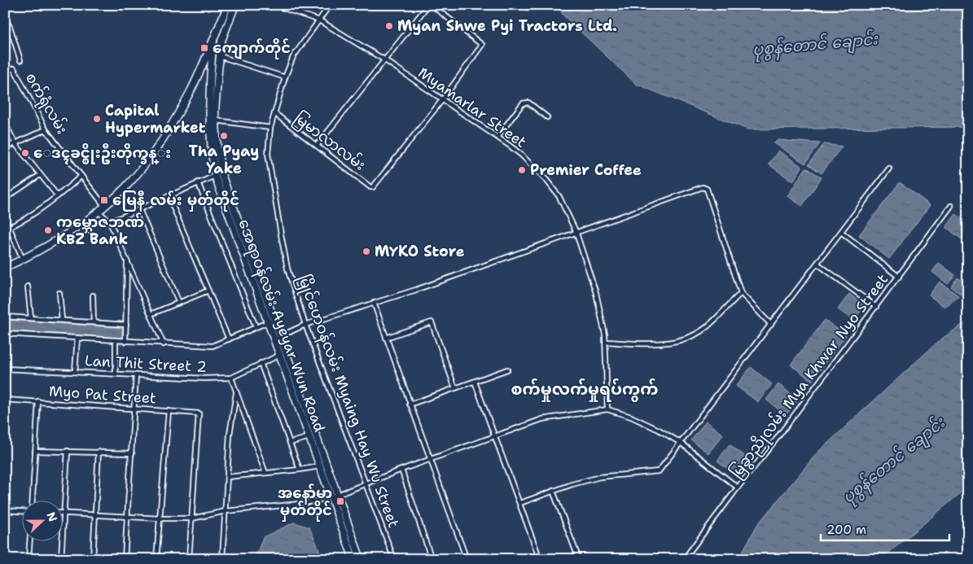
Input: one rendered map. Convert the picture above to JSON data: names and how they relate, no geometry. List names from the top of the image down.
{
  "streets": {
    "main road": ["အေရာဝန်လမ်း Ayeyar Wun Road"],
    "street": [
      "စက်ရုံလမ်း",
      "Myamarlar Street",
      "မြမာလာလမ်း",
      "Lan Thit Street 2",
      "မြခွာညိုလမ်း Mya Khwar Nyo Street",
      "Myo Pat Street",
      "မြိုင်ဟေဝန်လမ်း Myaing Hay Wu Street"
    ]
  },
  "crossings": [
    ["Myamarlar Street", "မြမာလာလမ်း"],
    ["Myamarlar Street", "မြိုင်ဟေဝန်လမ်း Myaing Hay Wu Street"],
    ["မြမာလာလမ်း", "မြိုင်ဟေဝန်လမ်း Myaing Hay Wu Street"],
    ["အေရာဝန်လမ်း Ayeyar Wun Road", "Lan Thit Street 2"]
  ],
  "districts": ["စက်မှုလက်မှုရပ်ကွက်"],
  "water": ["ပုစွန်တောင် ချောင်း"],
  "places": {
    "other": [
      "Myan Shwe Pyi Tractors Ltd.",
      "Capital Hypermarket",
      "Tha Pyay Yake",
      "ေဒၚခင္စိုးဦးတိုက္ခန္း",
      "Premier Coffee",
      "ကမ္ဘောဇဘဏ် KBZ Bank",
      "MYKO Store"
    ],
    "transit": ["ကျောက်တိုင်", "မြေနီ လမ်း မှတ်တိုင်", "အနော်မာ မှတ်တိုင်"]
  },
  "scale_bar": "200 m",
  "north": "right"
}
